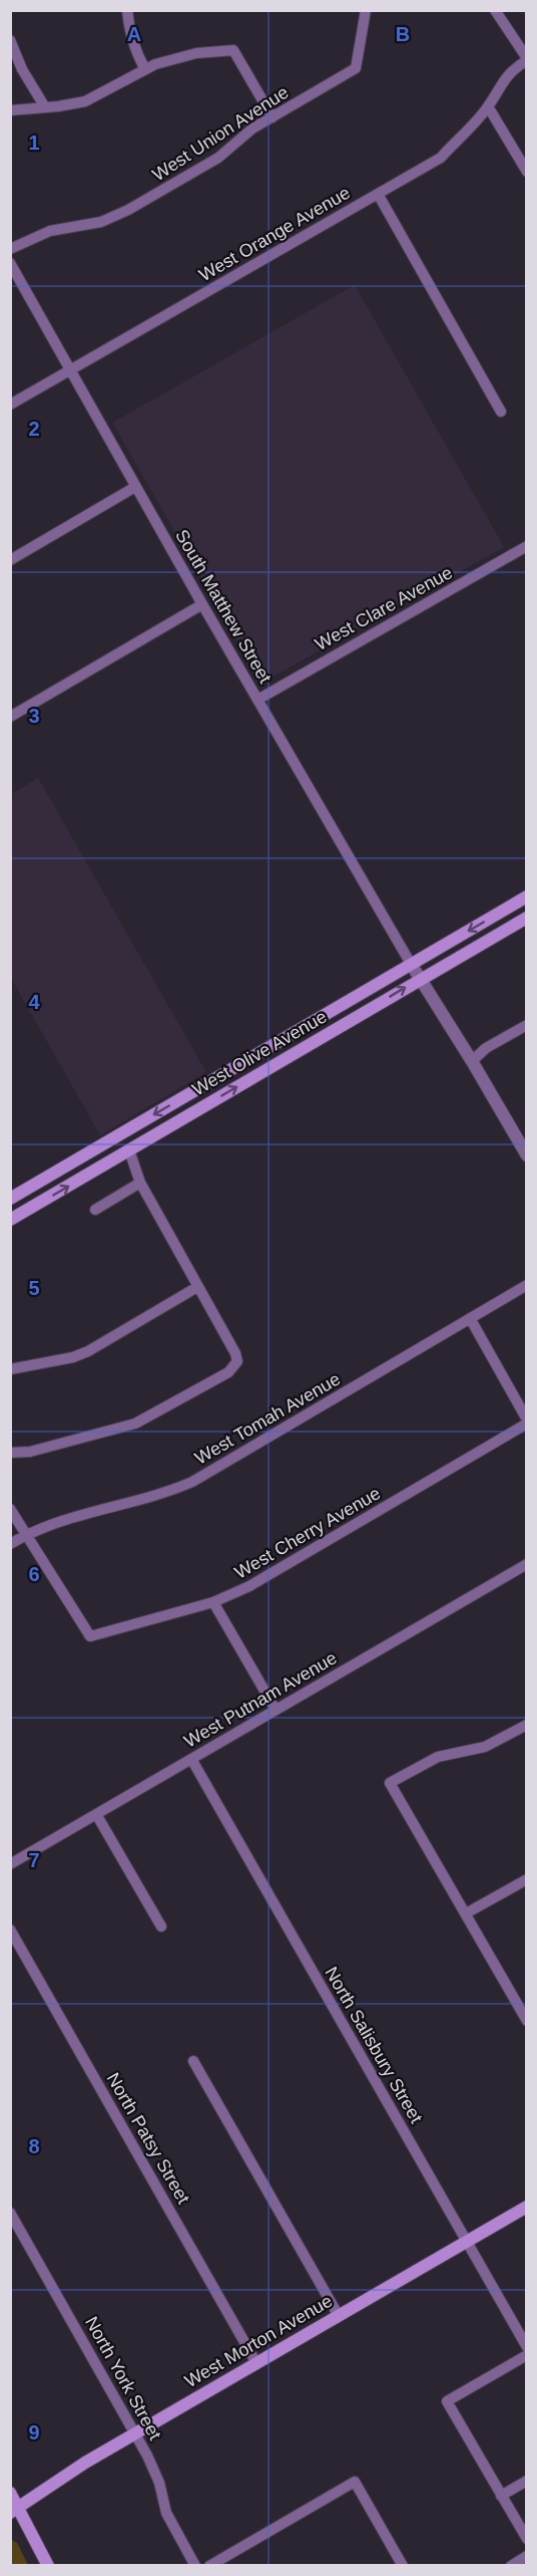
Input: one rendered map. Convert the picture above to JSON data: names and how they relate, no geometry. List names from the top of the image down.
{
  "streets": {
    "main road": ["West Olive Avenue", "West Morton Avenue"],
    "street": [
      "West Union Avenue",
      "West Orange Avenue",
      "South Matthew Street",
      "West Clare Avenue",
      "West Tomah Avenue",
      "West Cherry Avenue",
      "West Putnam Avenue",
      "North Salisbury Street",
      "North Patsy Street",
      "North York Street"
    ]
  },
  "crossings": [
    ["West Orange Avenue", "South Matthew Street"],
    ["South Matthew Street", "West Clare Avenue"],
    ["South Matthew Street", "West Olive Avenue"],
    ["West Tomah Avenue", "West Cherry Avenue"],
    ["West Putnam Avenue", "North Salisbury Street"],
    ["North Salisbury Street", "West Morton Avenue"],
    ["North Patsy Street", "West Morton Avenue"],
    ["West Morton Avenue", "North York Street"]
  ],
  "grid": {
    "columns": ["A", "B"],
    "rows": [
      "1",
      "2",
      "3",
      "4",
      "5",
      "6",
      "7",
      "8",
      "9"
    ]
  }
}
